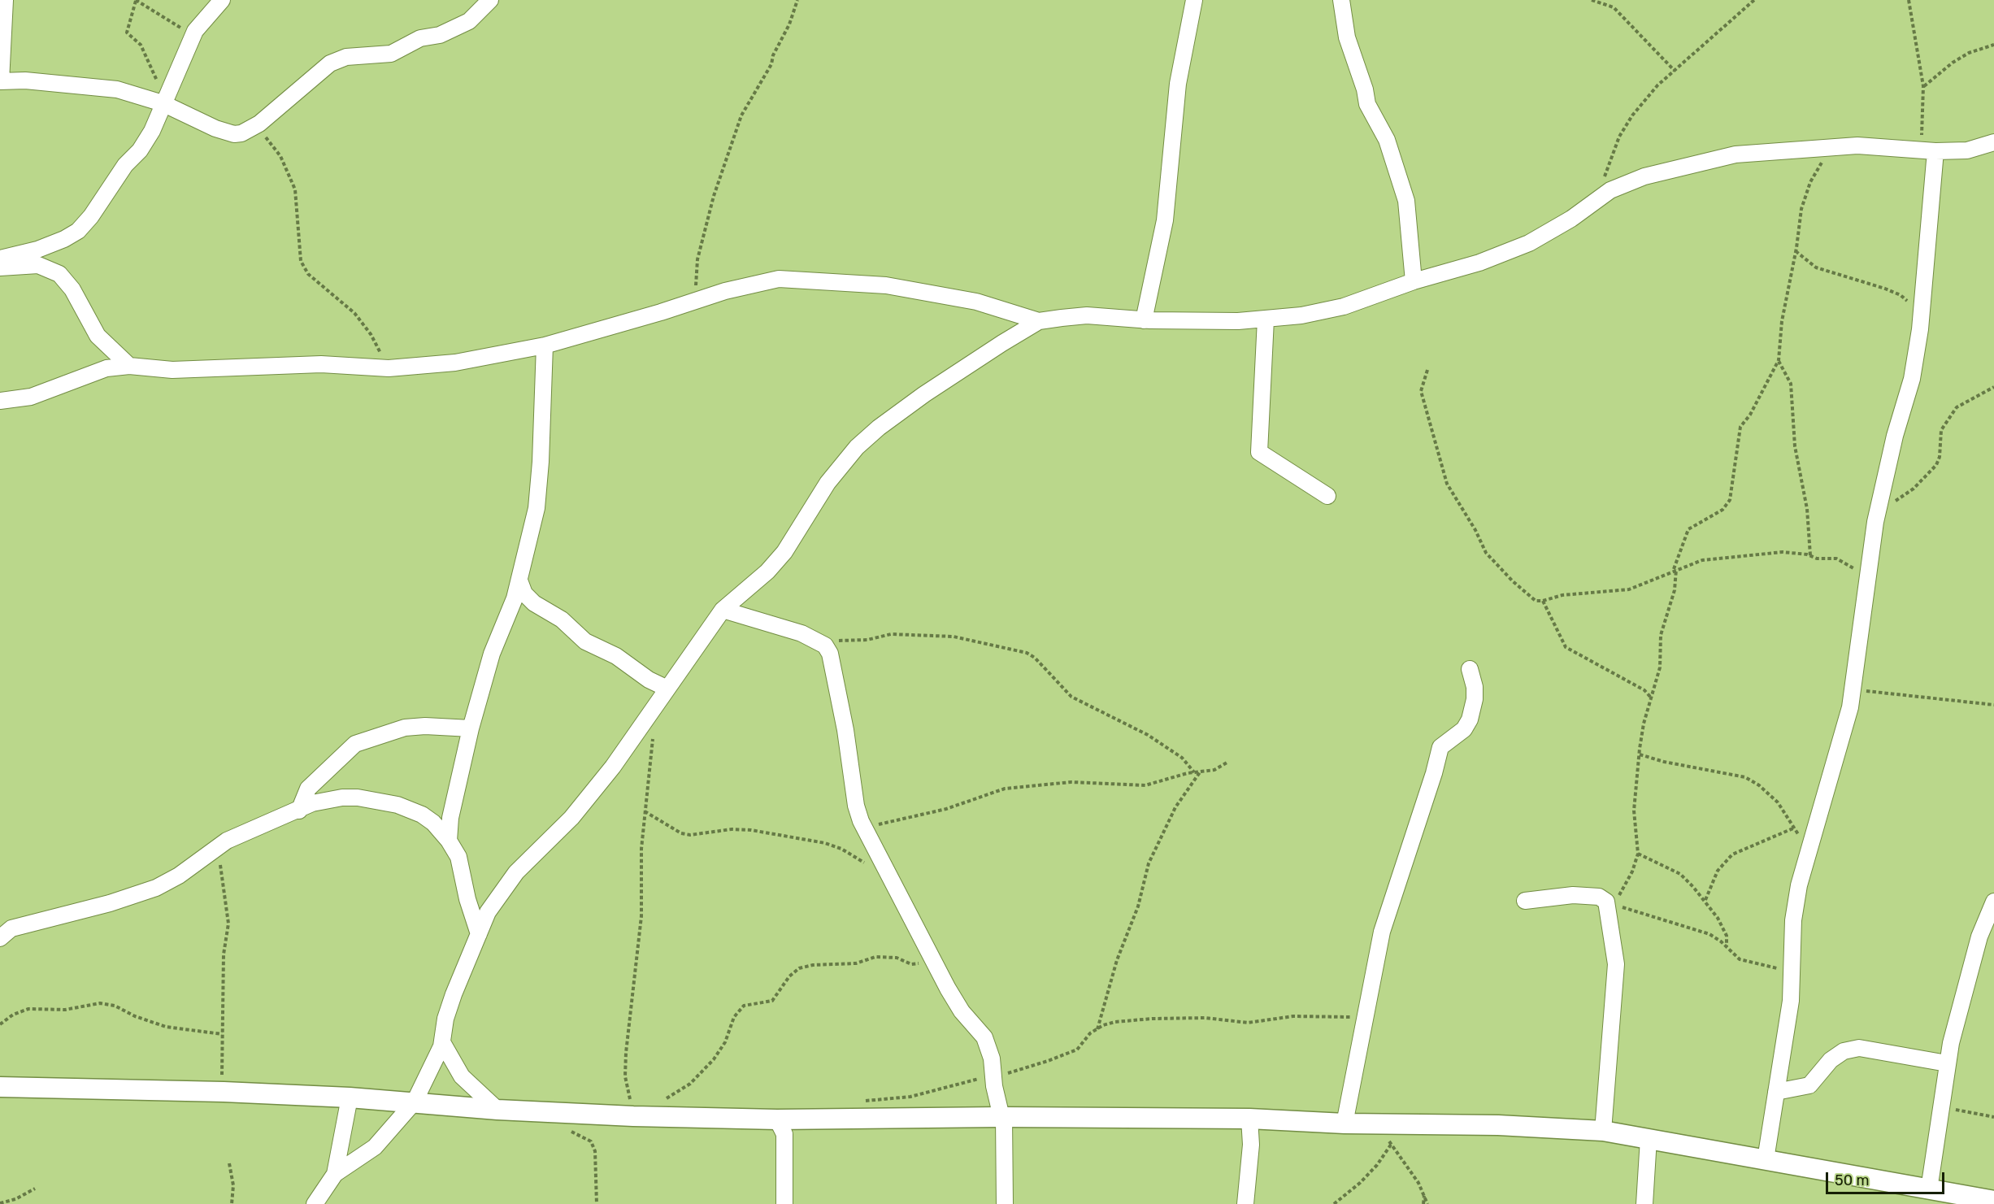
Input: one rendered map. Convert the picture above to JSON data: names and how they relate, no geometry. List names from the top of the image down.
{
  "scale_bar": "50 m"
}
